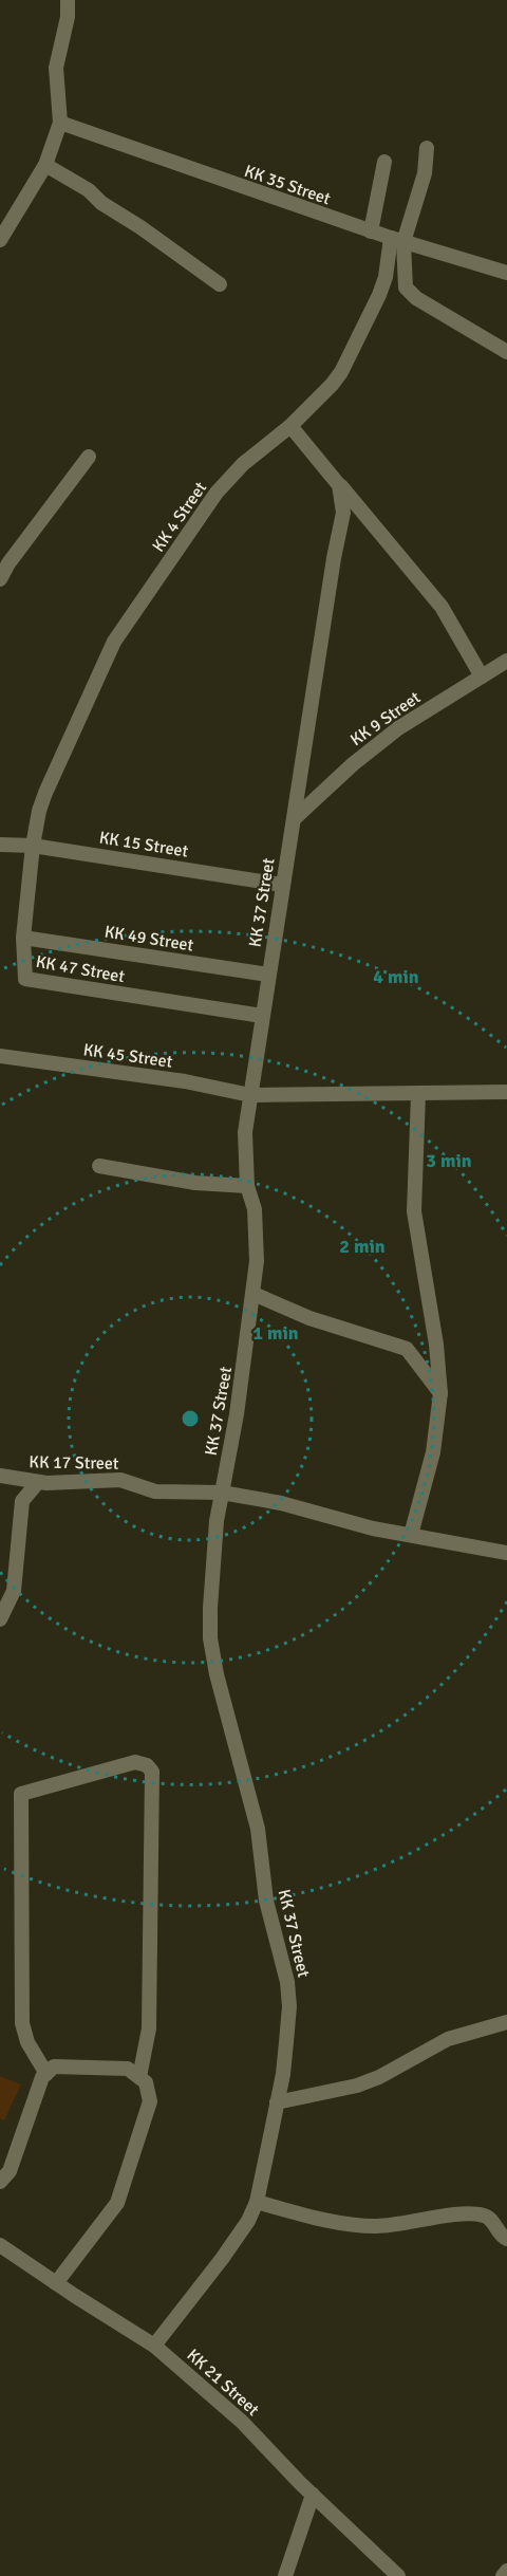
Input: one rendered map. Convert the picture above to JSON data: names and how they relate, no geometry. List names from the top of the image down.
{
  "streets": {
    "street": [
      "KK 35 Street",
      "KK 4 Street",
      "KK 9 Street",
      "KK 15 Street",
      "KK 37 Street",
      "KK 49 Street",
      "KK 47 Street",
      "KK 45 Street",
      "KK 17 Street",
      "KK 21 Street"
    ]
  },
  "crossings": [
    ["KK 35 Street", "KK 4 Street"],
    ["KK 4 Street", "KK 15 Street"],
    ["KK 4 Street", "KK 47 Street"],
    ["KK 9 Street", "KK 37 Street"],
    ["KK 15 Street", "KK 37 Street"],
    ["KK 15 Street", "KK 47 Street"],
    ["KK 37 Street", "KK 49 Street"],
    ["KK 37 Street", "KK 47 Street"],
    ["KK 37 Street", "KK 45 Street"],
    ["KK 37 Street", "KK 17 Street"],
    ["KK 37 Street", "KK 21 Street"],
    ["KK 49 Street", "KK 47 Street"]
  ],
  "rings": [
    "4 min",
    "3 min",
    "2 min",
    "1 min"
  ]
}
